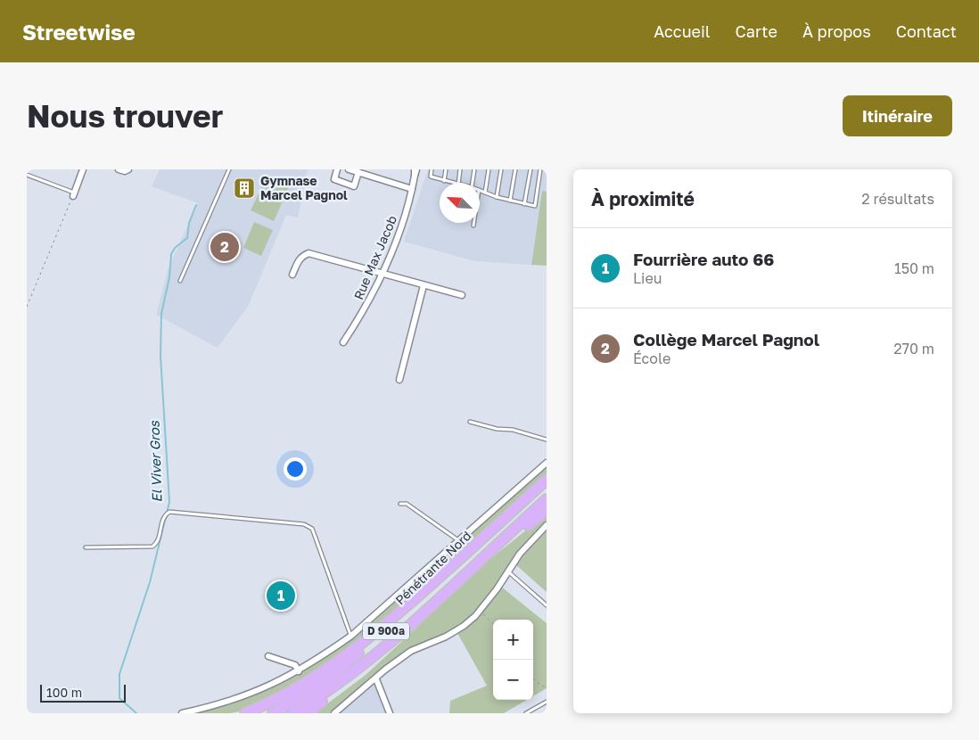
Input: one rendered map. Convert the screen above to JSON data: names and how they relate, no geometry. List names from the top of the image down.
{
  "streets": {
    "highway": ["Pénétrante Nord", "D 900a"],
    "street": ["Rue Max Jacob"]
  },
  "water": ["El Viver Gros"],
  "places": {
    "building": ["Gymnase Marcel Pagnol"]
  },
  "scale_bar": "100 m",
  "north": "top left",
  "page": {
    "header": "Streetwise",
    "nav": [
      "Accueil",
      "Carte",
      "À propos",
      "Contact"
    ],
    "buttons": "Itinéraire",
    "title": "Nous trouver",
    "heading": ["À proximité", "2 résultats"],
    "list": [
      {
        "mark": "1",
        "name": "Fourrière auto 66",
        "note": "Lieu",
        "value": "150 m"
      },
      {
        "mark": "2",
        "name": "Collège Marcel Pagnol",
        "note": "École",
        "value": "270 m"
      }
    ],
    "pins": ["2", "1"],
    "map_buttons": ["+", "−"],
    "scale": "100 m"
  }
}
